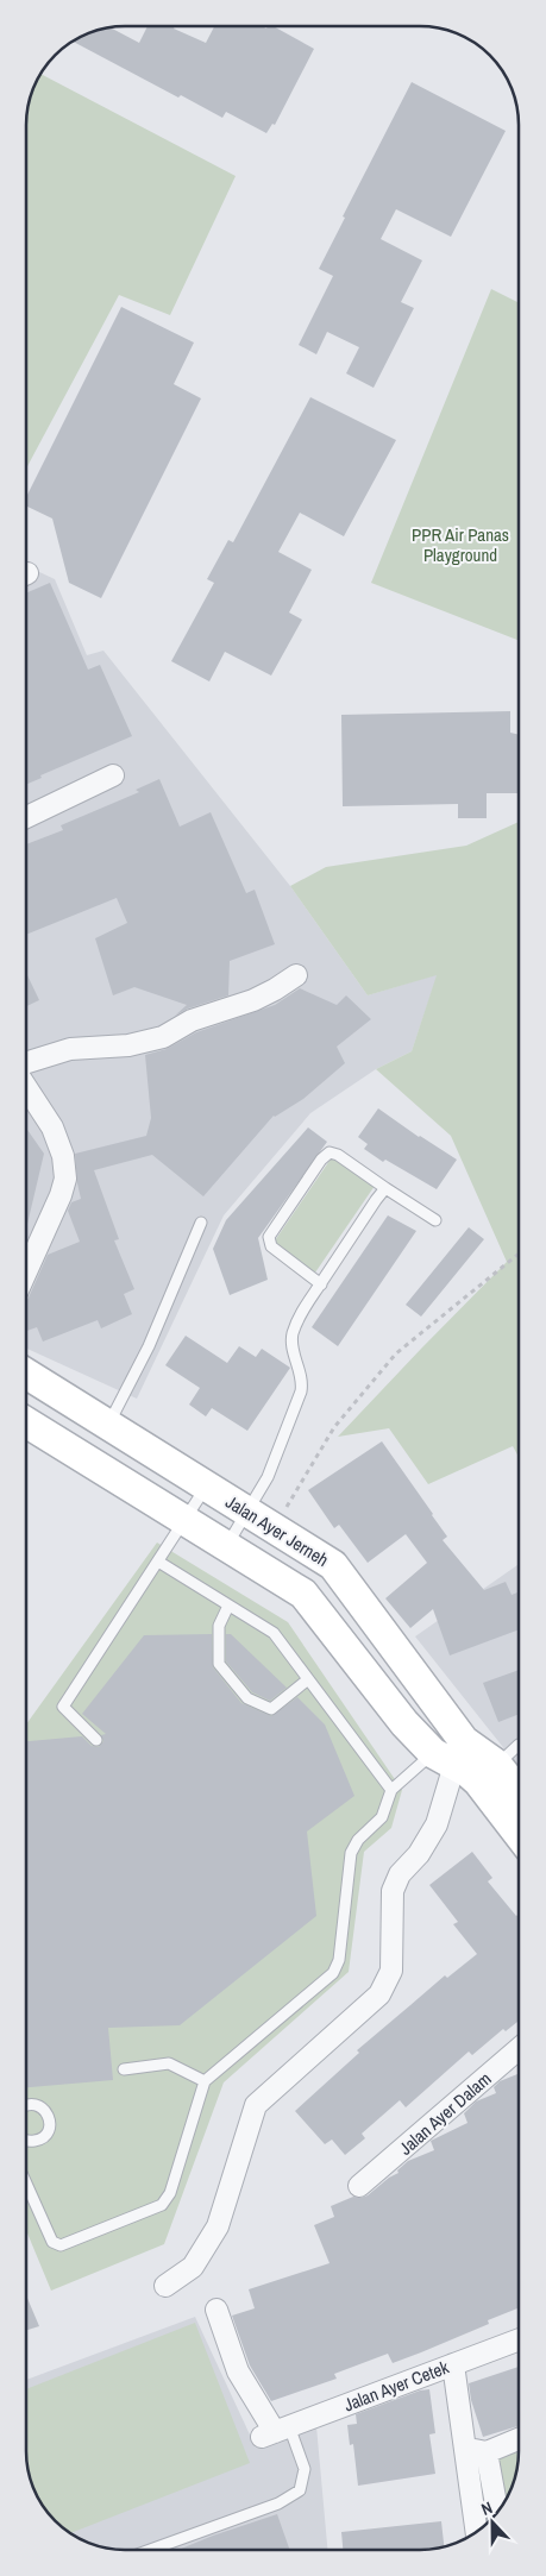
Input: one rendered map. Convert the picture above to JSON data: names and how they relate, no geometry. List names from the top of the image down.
{
  "streets": {
    "main road": ["Jalan Ayer Jerneh"],
    "street": ["Jalan Ayer Dalam", "Jalan Ayer Cetek"]
  },
  "parks": ["PPR Air Panas Playground"],
  "north": "top"
}
